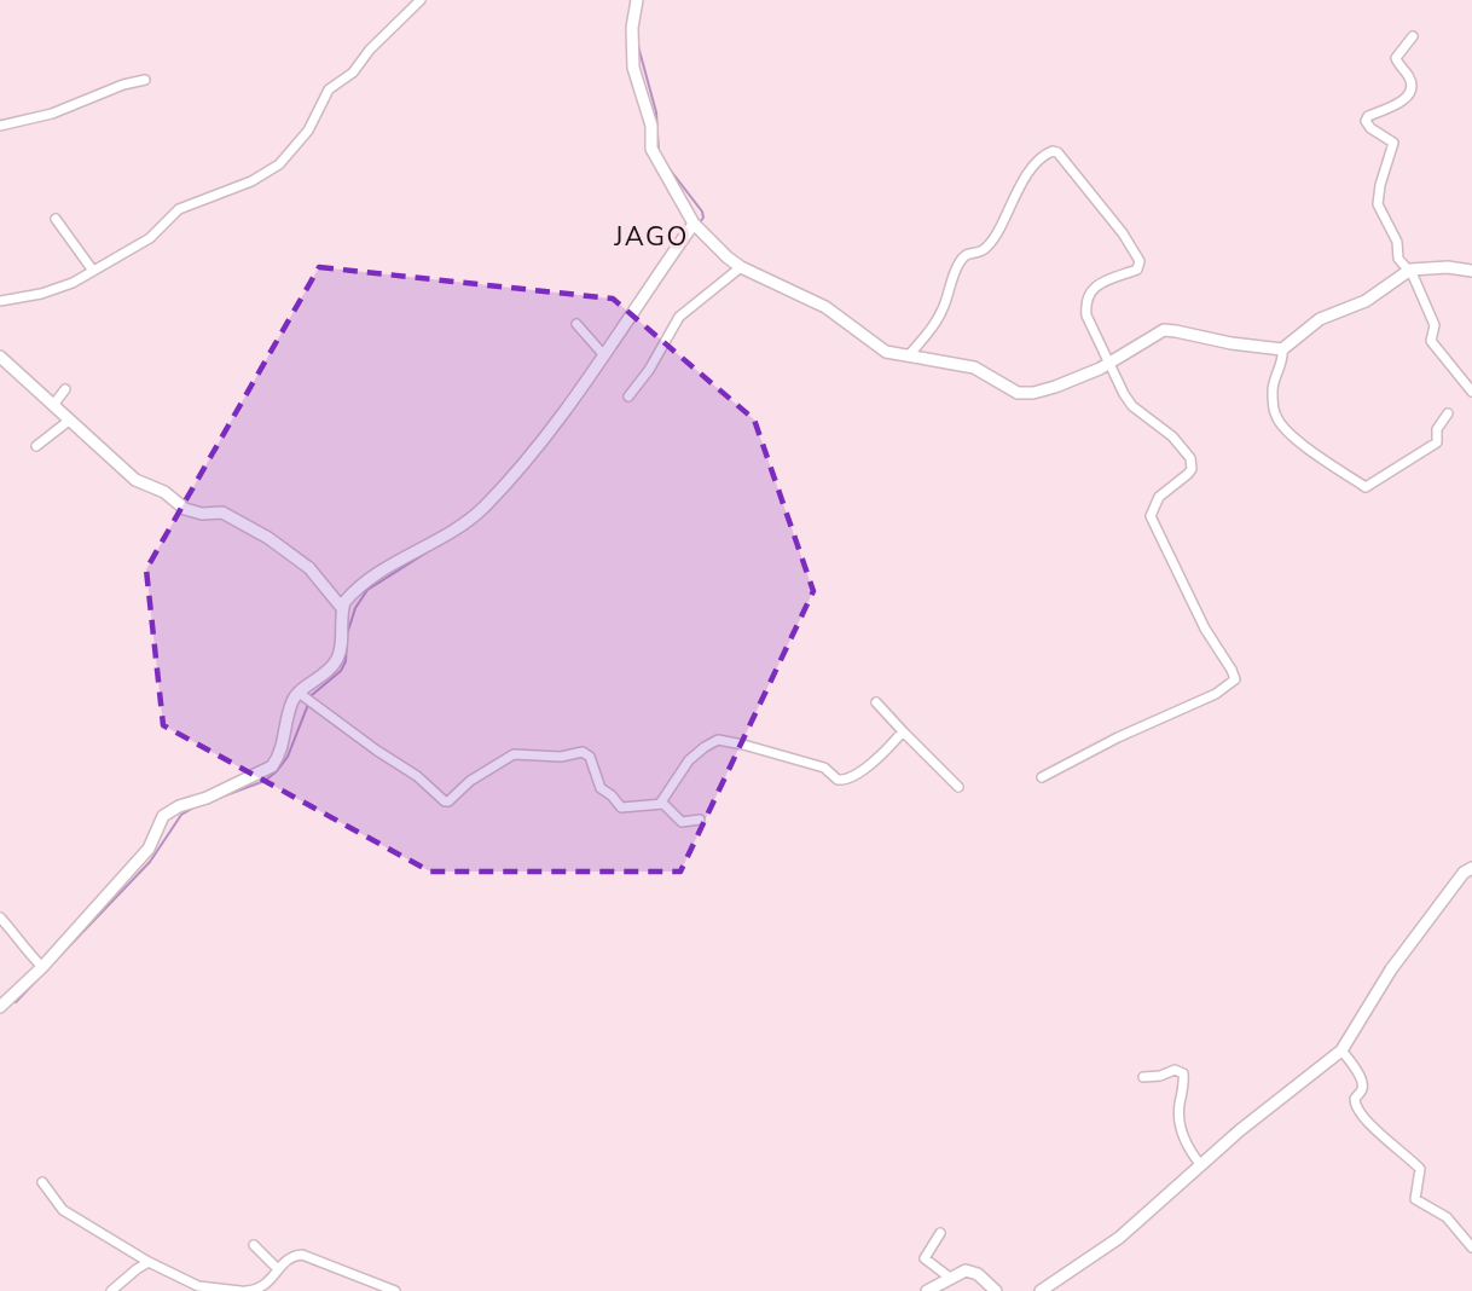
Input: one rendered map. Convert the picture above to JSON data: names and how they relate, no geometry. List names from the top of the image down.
{
  "districts": ["JAGO"]
}
